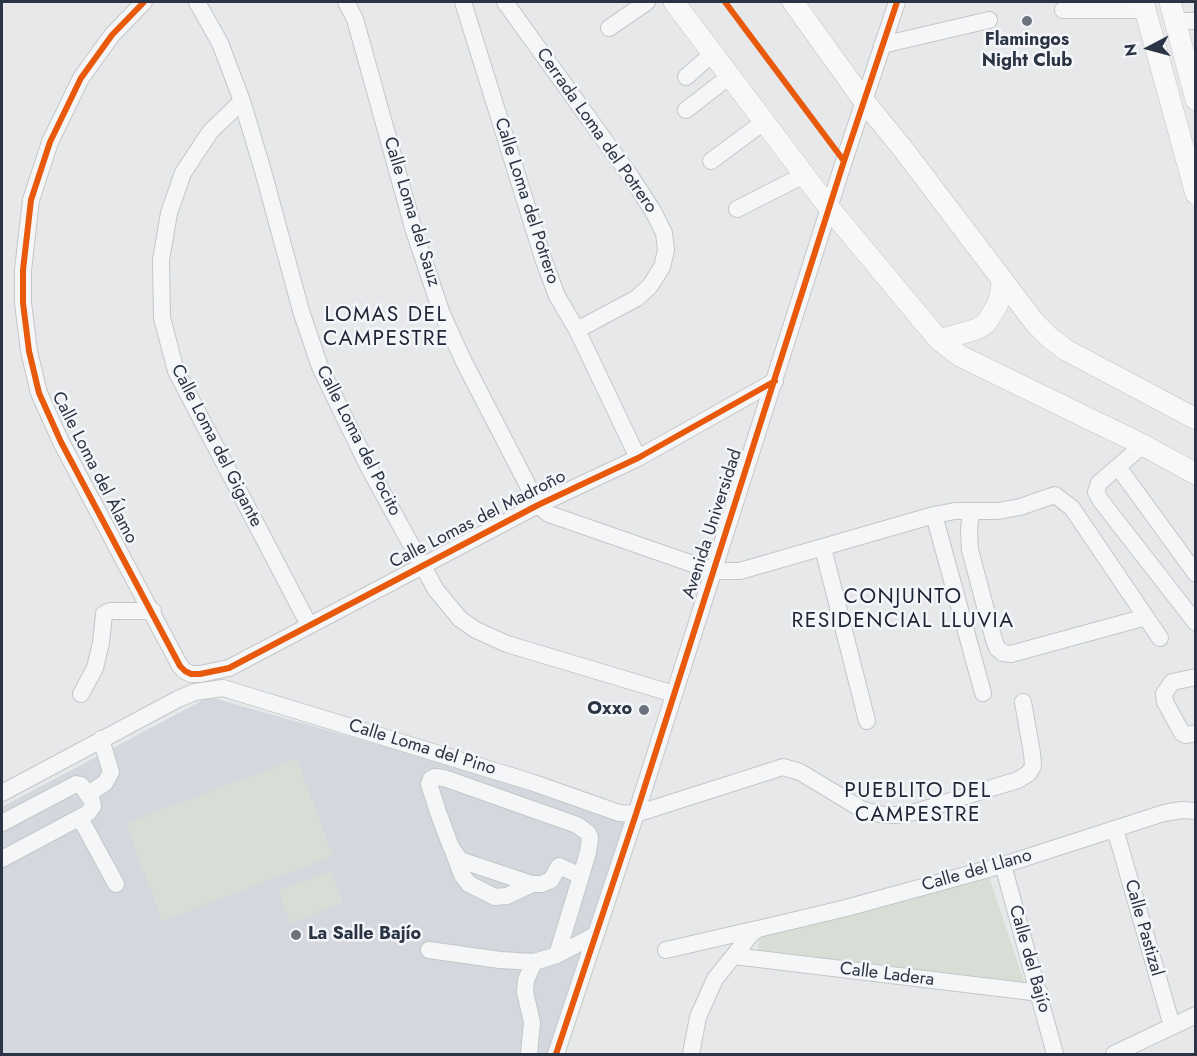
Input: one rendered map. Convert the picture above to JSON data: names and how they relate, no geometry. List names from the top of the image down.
{
  "streets": {
    "street": [
      "Cerrada Loma del Potrero",
      "Calle Loma del Potrero",
      "Calle Loma del Sauz",
      "Calle Loma del Pocito",
      "Calle Loma del Gigante",
      "Calle Loma del Álamo",
      "Calle Lomas del Madroño",
      "Avenida Universidad",
      "Calle Loma del Pino",
      "Calle del Llano",
      "Calle Pastizal",
      "Calle del Bajío",
      "Calle Ladera"
    ]
  },
  "crossings": [
    ["Cerrada Loma del Potrero", "Calle Loma del Potrero"],
    ["Calle Loma del Potrero", "Calle Lomas del Madroño"],
    ["Calle Loma del Sauz", "Calle Lomas del Madroño"],
    ["Calle Loma del Pocito", "Calle Loma del Gigante"],
    ["Calle Loma del Pocito", "Calle Lomas del Madroño"],
    ["Calle Loma del Pocito", "Avenida Universidad"],
    ["Calle Loma del Gigante", "Calle Lomas del Madroño"],
    ["Calle Loma del Álamo", "Calle Lomas del Madroño"],
    ["Calle Lomas del Madroño", "Avenida Universidad"],
    ["Avenida Universidad", "Calle Loma del Pino"],
    ["Calle del Llano", "Calle Pastizal"],
    ["Calle del Llano", "Calle del Bajío"],
    ["Calle del Bajío", "Calle Ladera"]
  ],
  "districts": ["LOMAS DEL CAMPESTRE", "CONJUNTO RESIDENCIAL LLUVIA", "PUEBLITO DEL CAMPESTRE"],
  "places": ["Flamingos Night Club", "Oxxo", "La Salle Bajío"],
  "north": "left"
}
